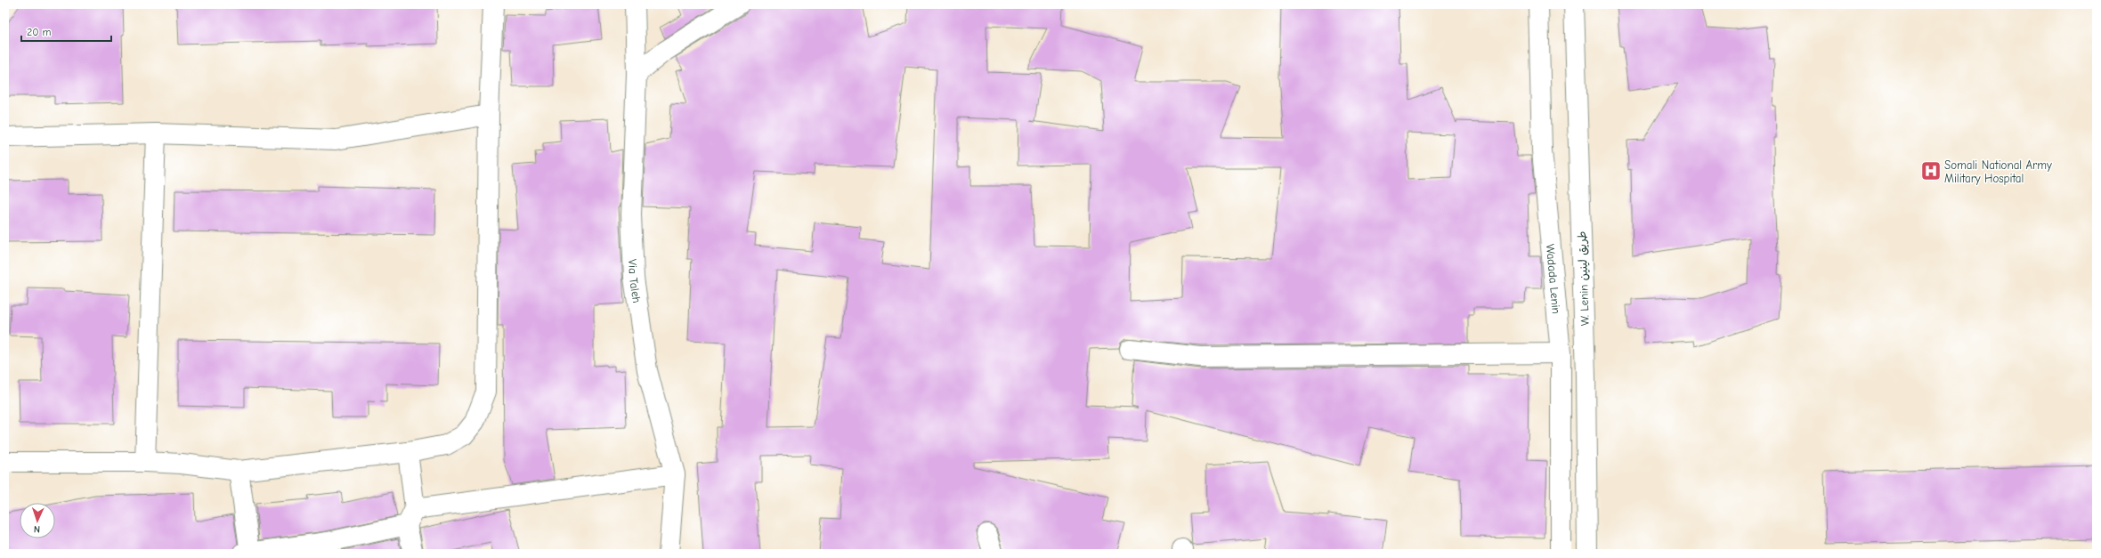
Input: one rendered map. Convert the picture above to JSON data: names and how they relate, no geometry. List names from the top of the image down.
{
  "streets": {
    "street": ["Wadada Lenin", "W. Lenin طريق لينين", "Via Taleh"]
  },
  "places": {
    "hospital": ["Somali National Army Military Hospital"]
  },
  "scale_bar": "20 m",
  "north": "bottom"
}
